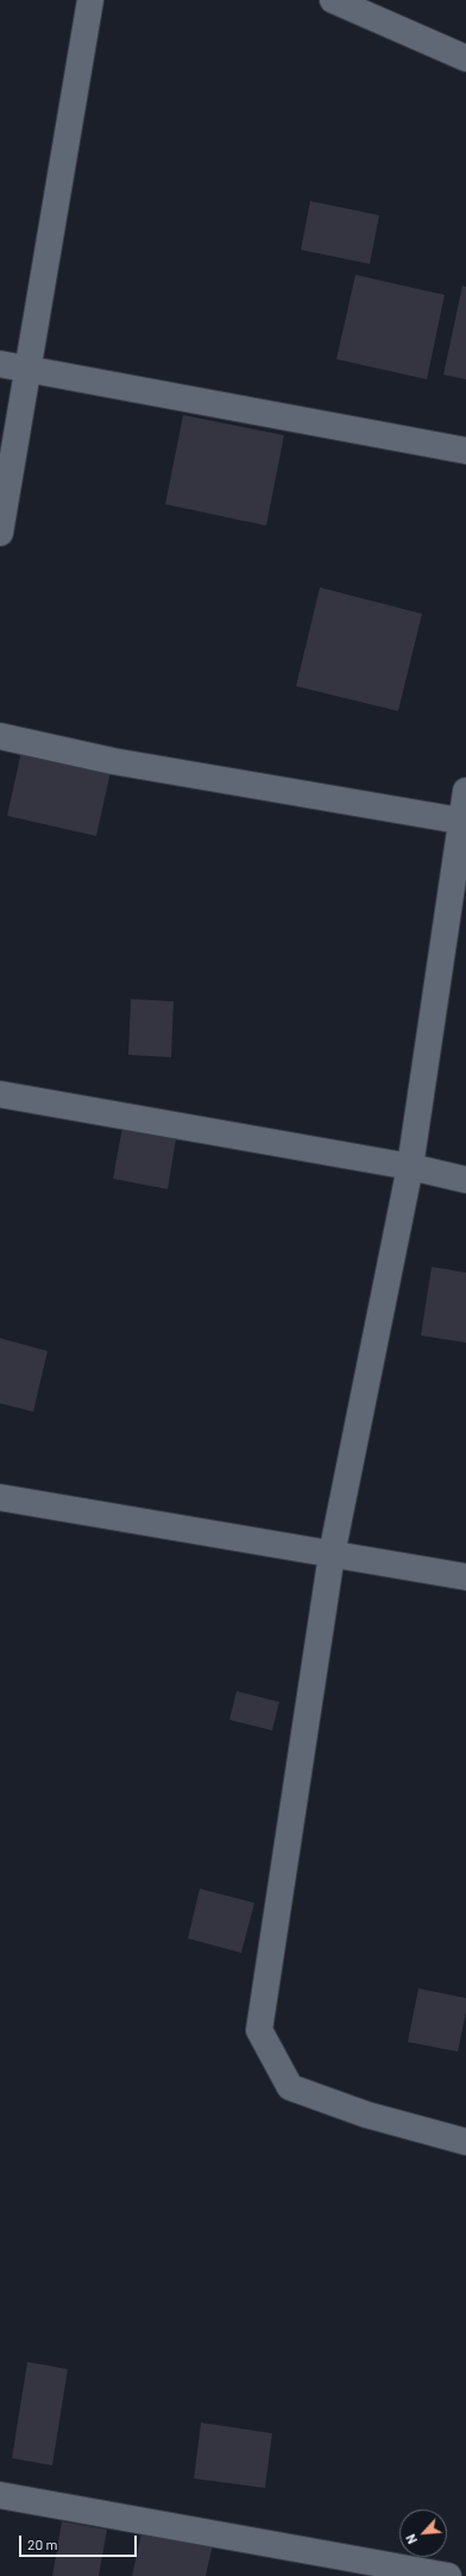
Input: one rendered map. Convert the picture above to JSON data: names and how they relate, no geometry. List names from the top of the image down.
{
  "scale_bar": "20 m",
  "north": "bottom left"
}
